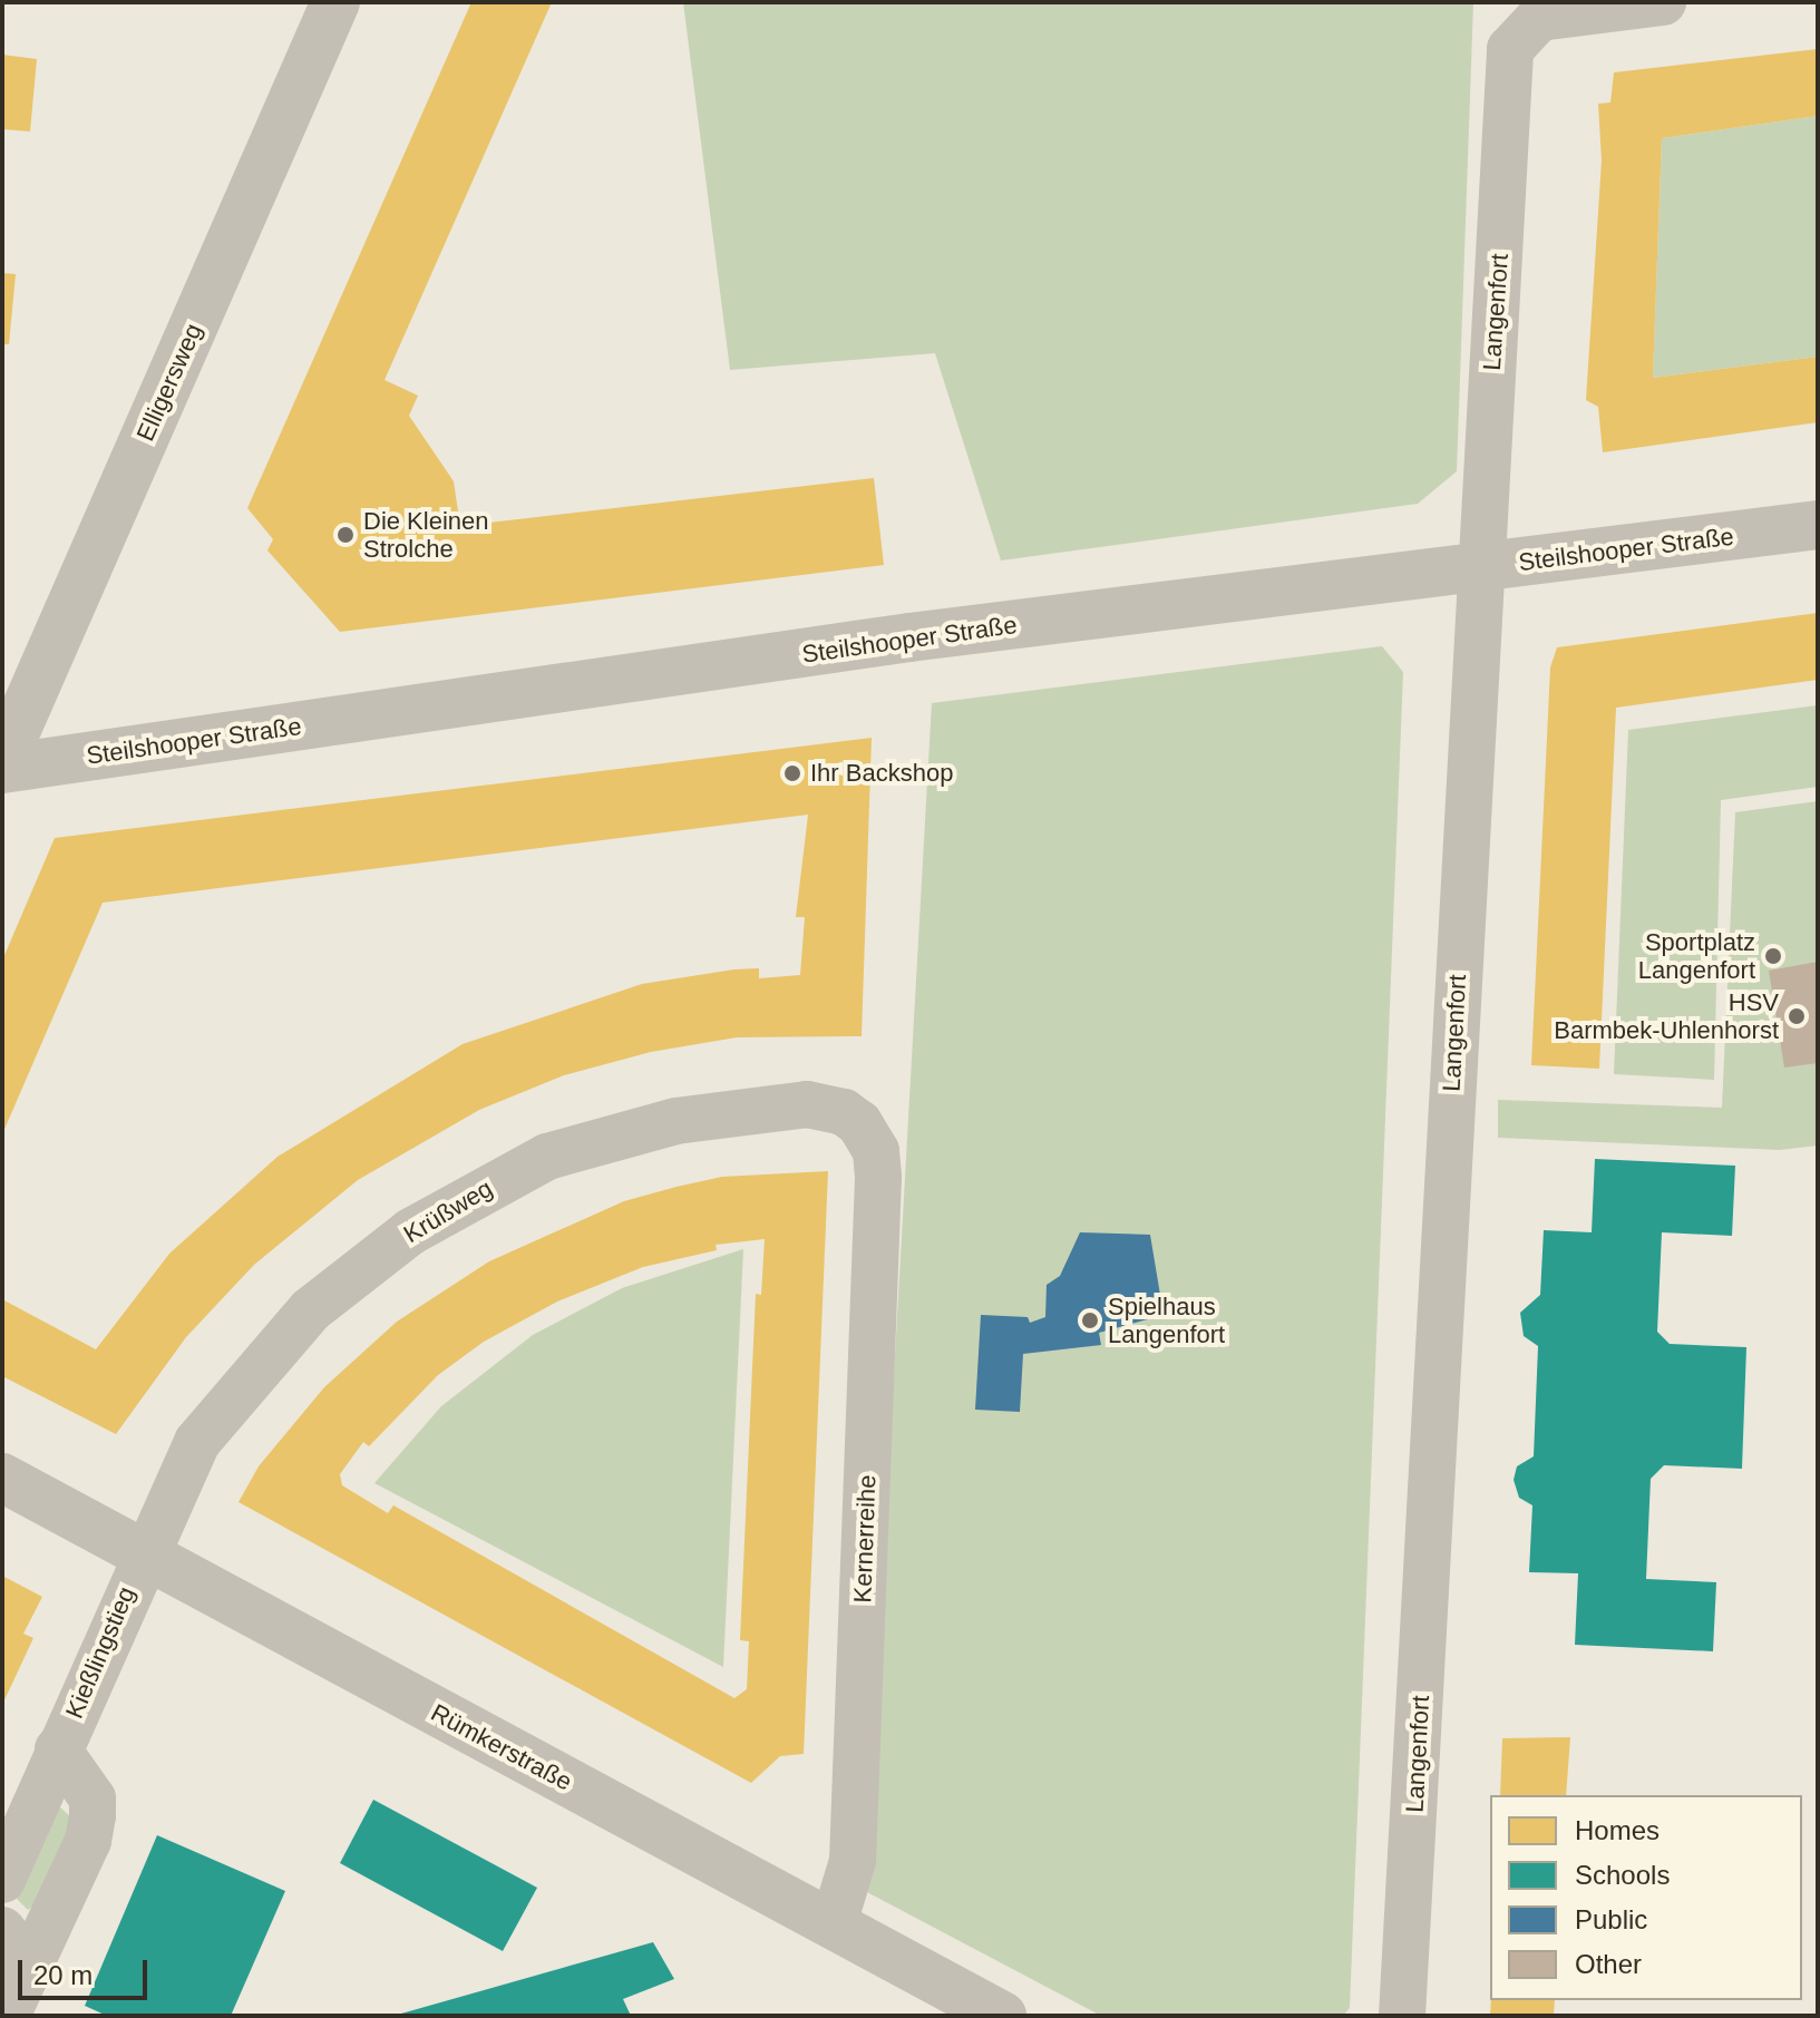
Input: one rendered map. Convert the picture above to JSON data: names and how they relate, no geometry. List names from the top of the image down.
{
  "streets": {
    "street": [
      "Langenfort",
      "Elligersweg",
      "Steilshooper Straße",
      "Krüßweg",
      "Kernerreihe",
      "Kießlingstieg",
      "Rümkerstraße"
    ]
  },
  "crossings": [
    ["Langenfort", "Steilshooper Straße"],
    ["Elligersweg", "Steilshooper Straße"],
    ["Krüßweg", "Kernerreihe"],
    ["Krüßweg", "Kießlingstieg"],
    ["Krüßweg", "Rümkerstraße"],
    ["Kernerreihe", "Rümkerstraße"],
    ["Kießlingstieg", "Rümkerstraße"]
  ],
  "places": [
    "Die Kleinen Strolche",
    "Ihr Backshop",
    "Sportplatz Langenfort",
    "HSV Barmbek-Uhlenhorst",
    "Spielhaus Langenfort"
  ],
  "legend": [
    "Homes",
    "Schools",
    "Public",
    "Other"
  ],
  "scale_bar": "20 m"
}
